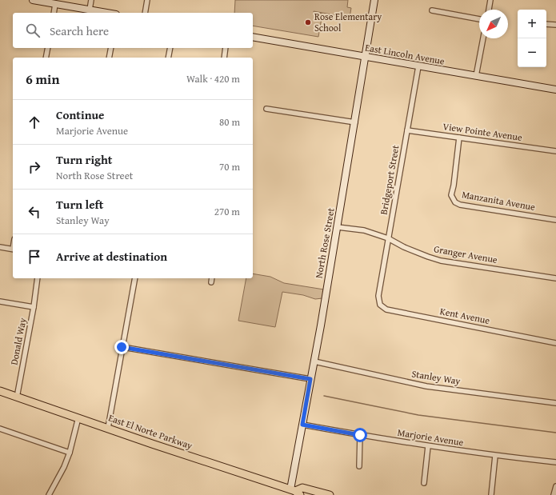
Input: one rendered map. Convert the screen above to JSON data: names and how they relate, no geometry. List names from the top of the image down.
{
  "streets": {
    "main road": ["East El Norte Parkway"],
    "street": [
      "East Lincoln Avenue",
      "View Pointe Avenue",
      "Bridgeport Street",
      "Manzanita Avenue",
      "North Rose Street",
      "Granger Avenue",
      "Kent Avenue",
      "Donald Way",
      "Stanley Way",
      "Marjorie Avenue"
    ]
  },
  "crossings": [
    ["East Lincoln Avenue", "Bridgeport Street"],
    ["East Lincoln Avenue", "North Rose Street"],
    ["View Pointe Avenue", "Bridgeport Street"],
    ["View Pointe Avenue", "Manzanita Avenue"],
    ["Bridgeport Street", "Granger Avenue"],
    ["Bridgeport Street", "Kent Avenue"],
    ["North Rose Street", "Granger Avenue"],
    ["North Rose Street", "Stanley Way"],
    ["North Rose Street", "East El Norte Parkway"],
    ["North Rose Street", "Marjorie Avenue"],
    ["Donald Way", "East El Norte Parkway"]
  ],
  "places": ["Rose Elementary School"],
  "north": "bottom left",
  "page": {
    "map_buttons": ["+", "−"],
    "search": "Search here",
    "heading": ["6 min", "Walk · 420 m"],
    "list": [
      ["Continue", "Marjorie Avenue", "80 m"],
      ["Turn right", "North Rose Street", "70 m"],
      ["Turn left", "Stanley Way", "270 m"],
      "Arrive at destination"
    ]
  }
}
